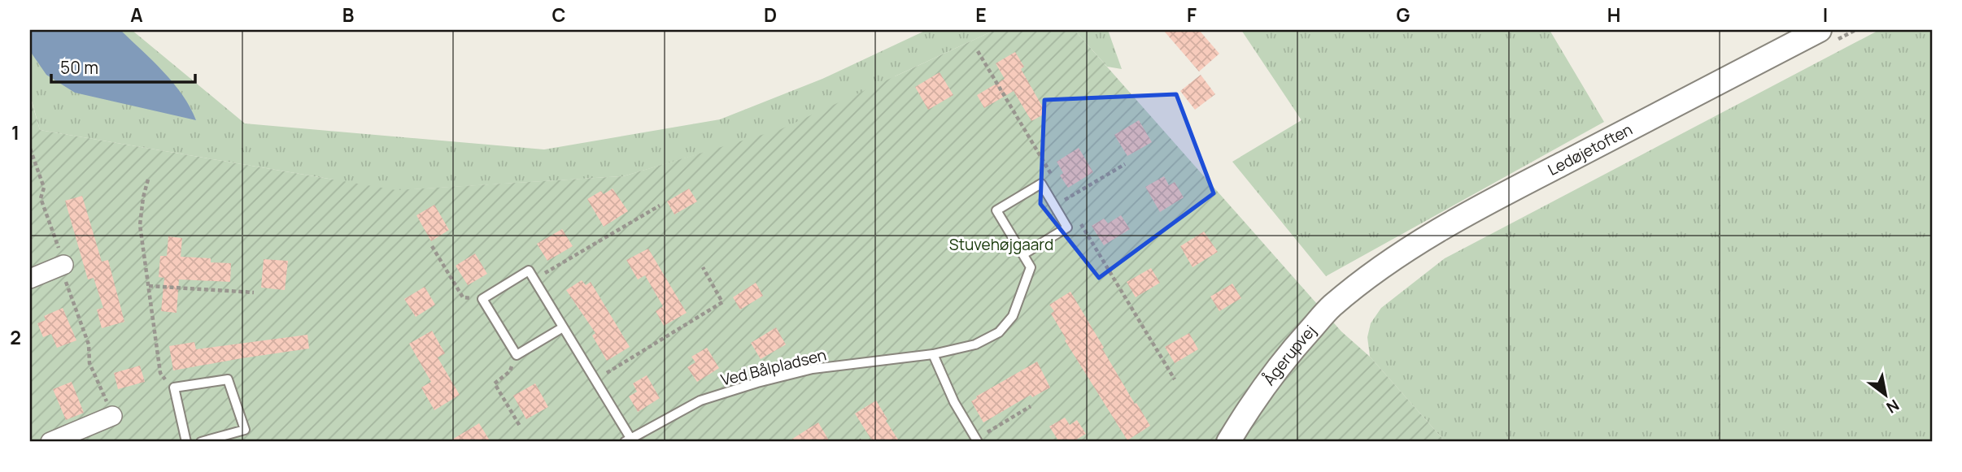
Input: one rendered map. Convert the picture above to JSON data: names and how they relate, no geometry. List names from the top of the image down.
{
  "streets": {
    "street": ["Ledøjetoften", "Ågerupvej"],
    "lane": ["Ved Bålpladsen"]
  },
  "crossings": [
    ["Ledøjetoften", "Ågerupvej"]
  ],
  "parks": ["Stuvehøjgaard"],
  "scale_bar": "50 m",
  "north": "bottom right",
  "grid": {
    "columns": [
      "A",
      "B",
      "C",
      "D",
      "E",
      "F",
      "G",
      "H",
      "I"
    ],
    "rows": ["1", "2"]
  }
}
